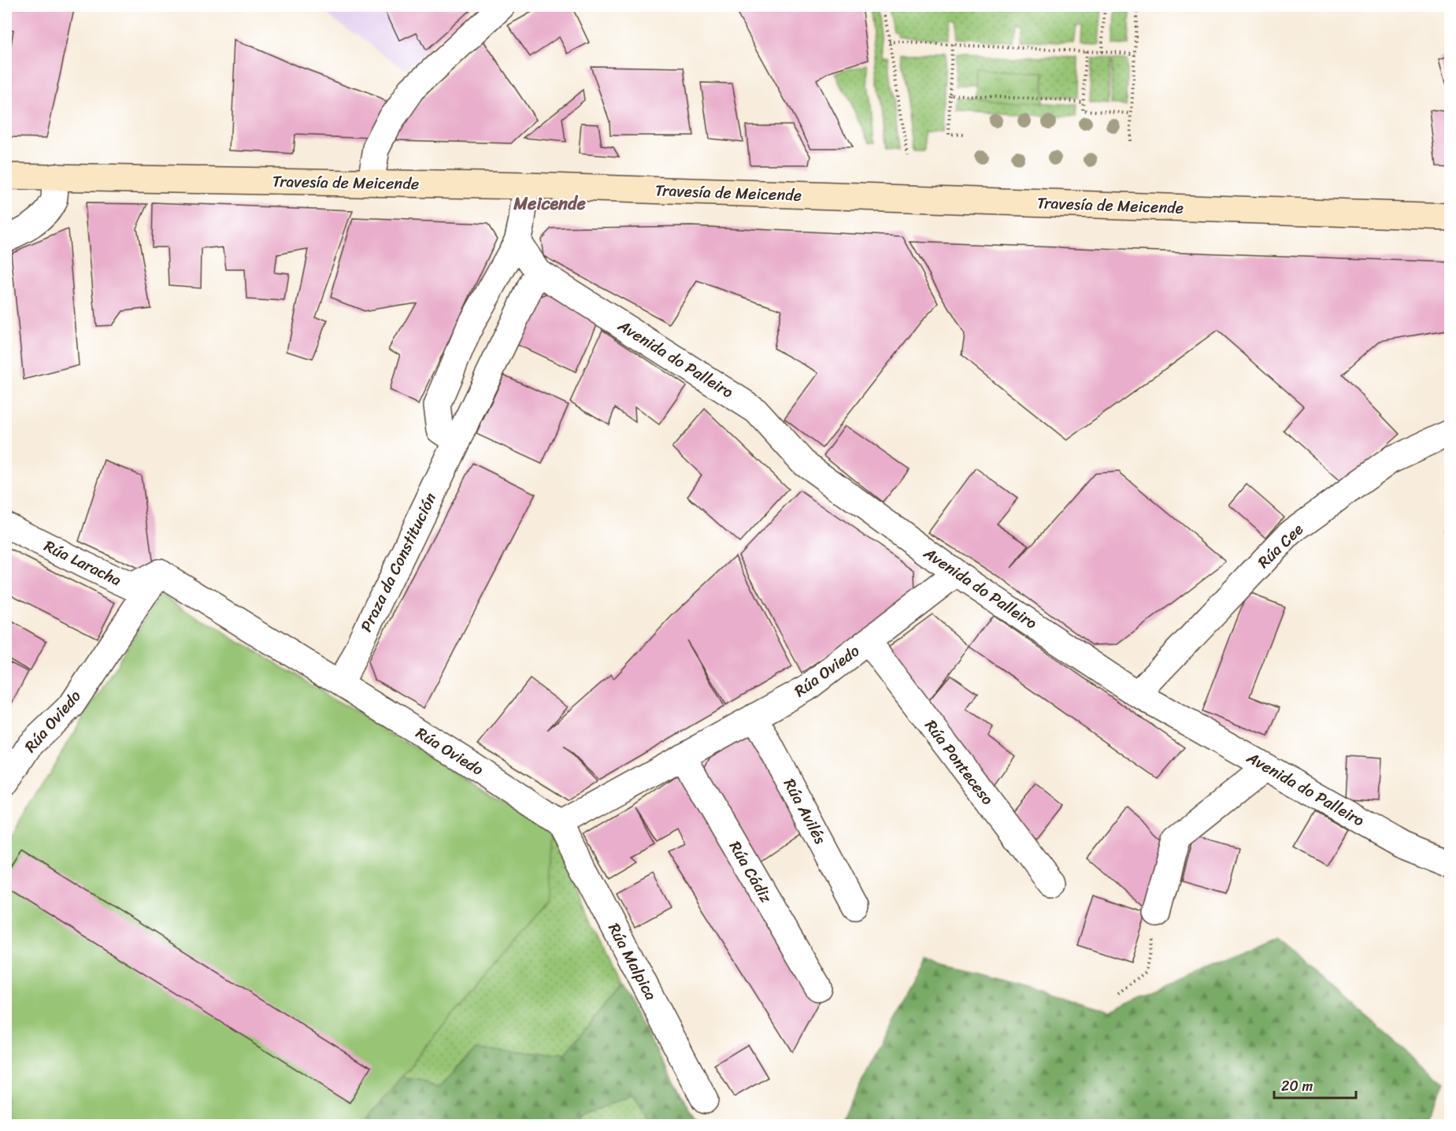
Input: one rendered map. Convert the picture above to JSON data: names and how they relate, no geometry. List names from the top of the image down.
{
  "streets": {
    "main road": ["Travesía de Meicende"],
    "street": [
      "Avenida do Palleiro",
      "Rúa Cee",
      "Praza da Constitución",
      "Rúa Laracha",
      "Rúa Oviedo",
      "Rúa Ponteceso",
      "Rúa Avilés",
      "Rúa Cádiz",
      "Rúa Malpica"
    ]
  },
  "crossings": [
    ["Avenida do Palleiro", "Rúa Cee"],
    ["Avenida do Palleiro", "Praza da Constitución"],
    ["Avenida do Palleiro", "Rúa Oviedo"],
    ["Praza da Constitución", "Rúa Oviedo"],
    ["Rúa Laracha", "Rúa Oviedo"],
    ["Rúa Oviedo", "Rúa Ponteceso"],
    ["Rúa Oviedo", "Rúa Avilés"],
    ["Rúa Oviedo", "Rúa Cádiz"],
    ["Rúa Oviedo", "Rúa Malpica"]
  ],
  "districts": ["Meicende"],
  "scale_bar": "20 m"
}
